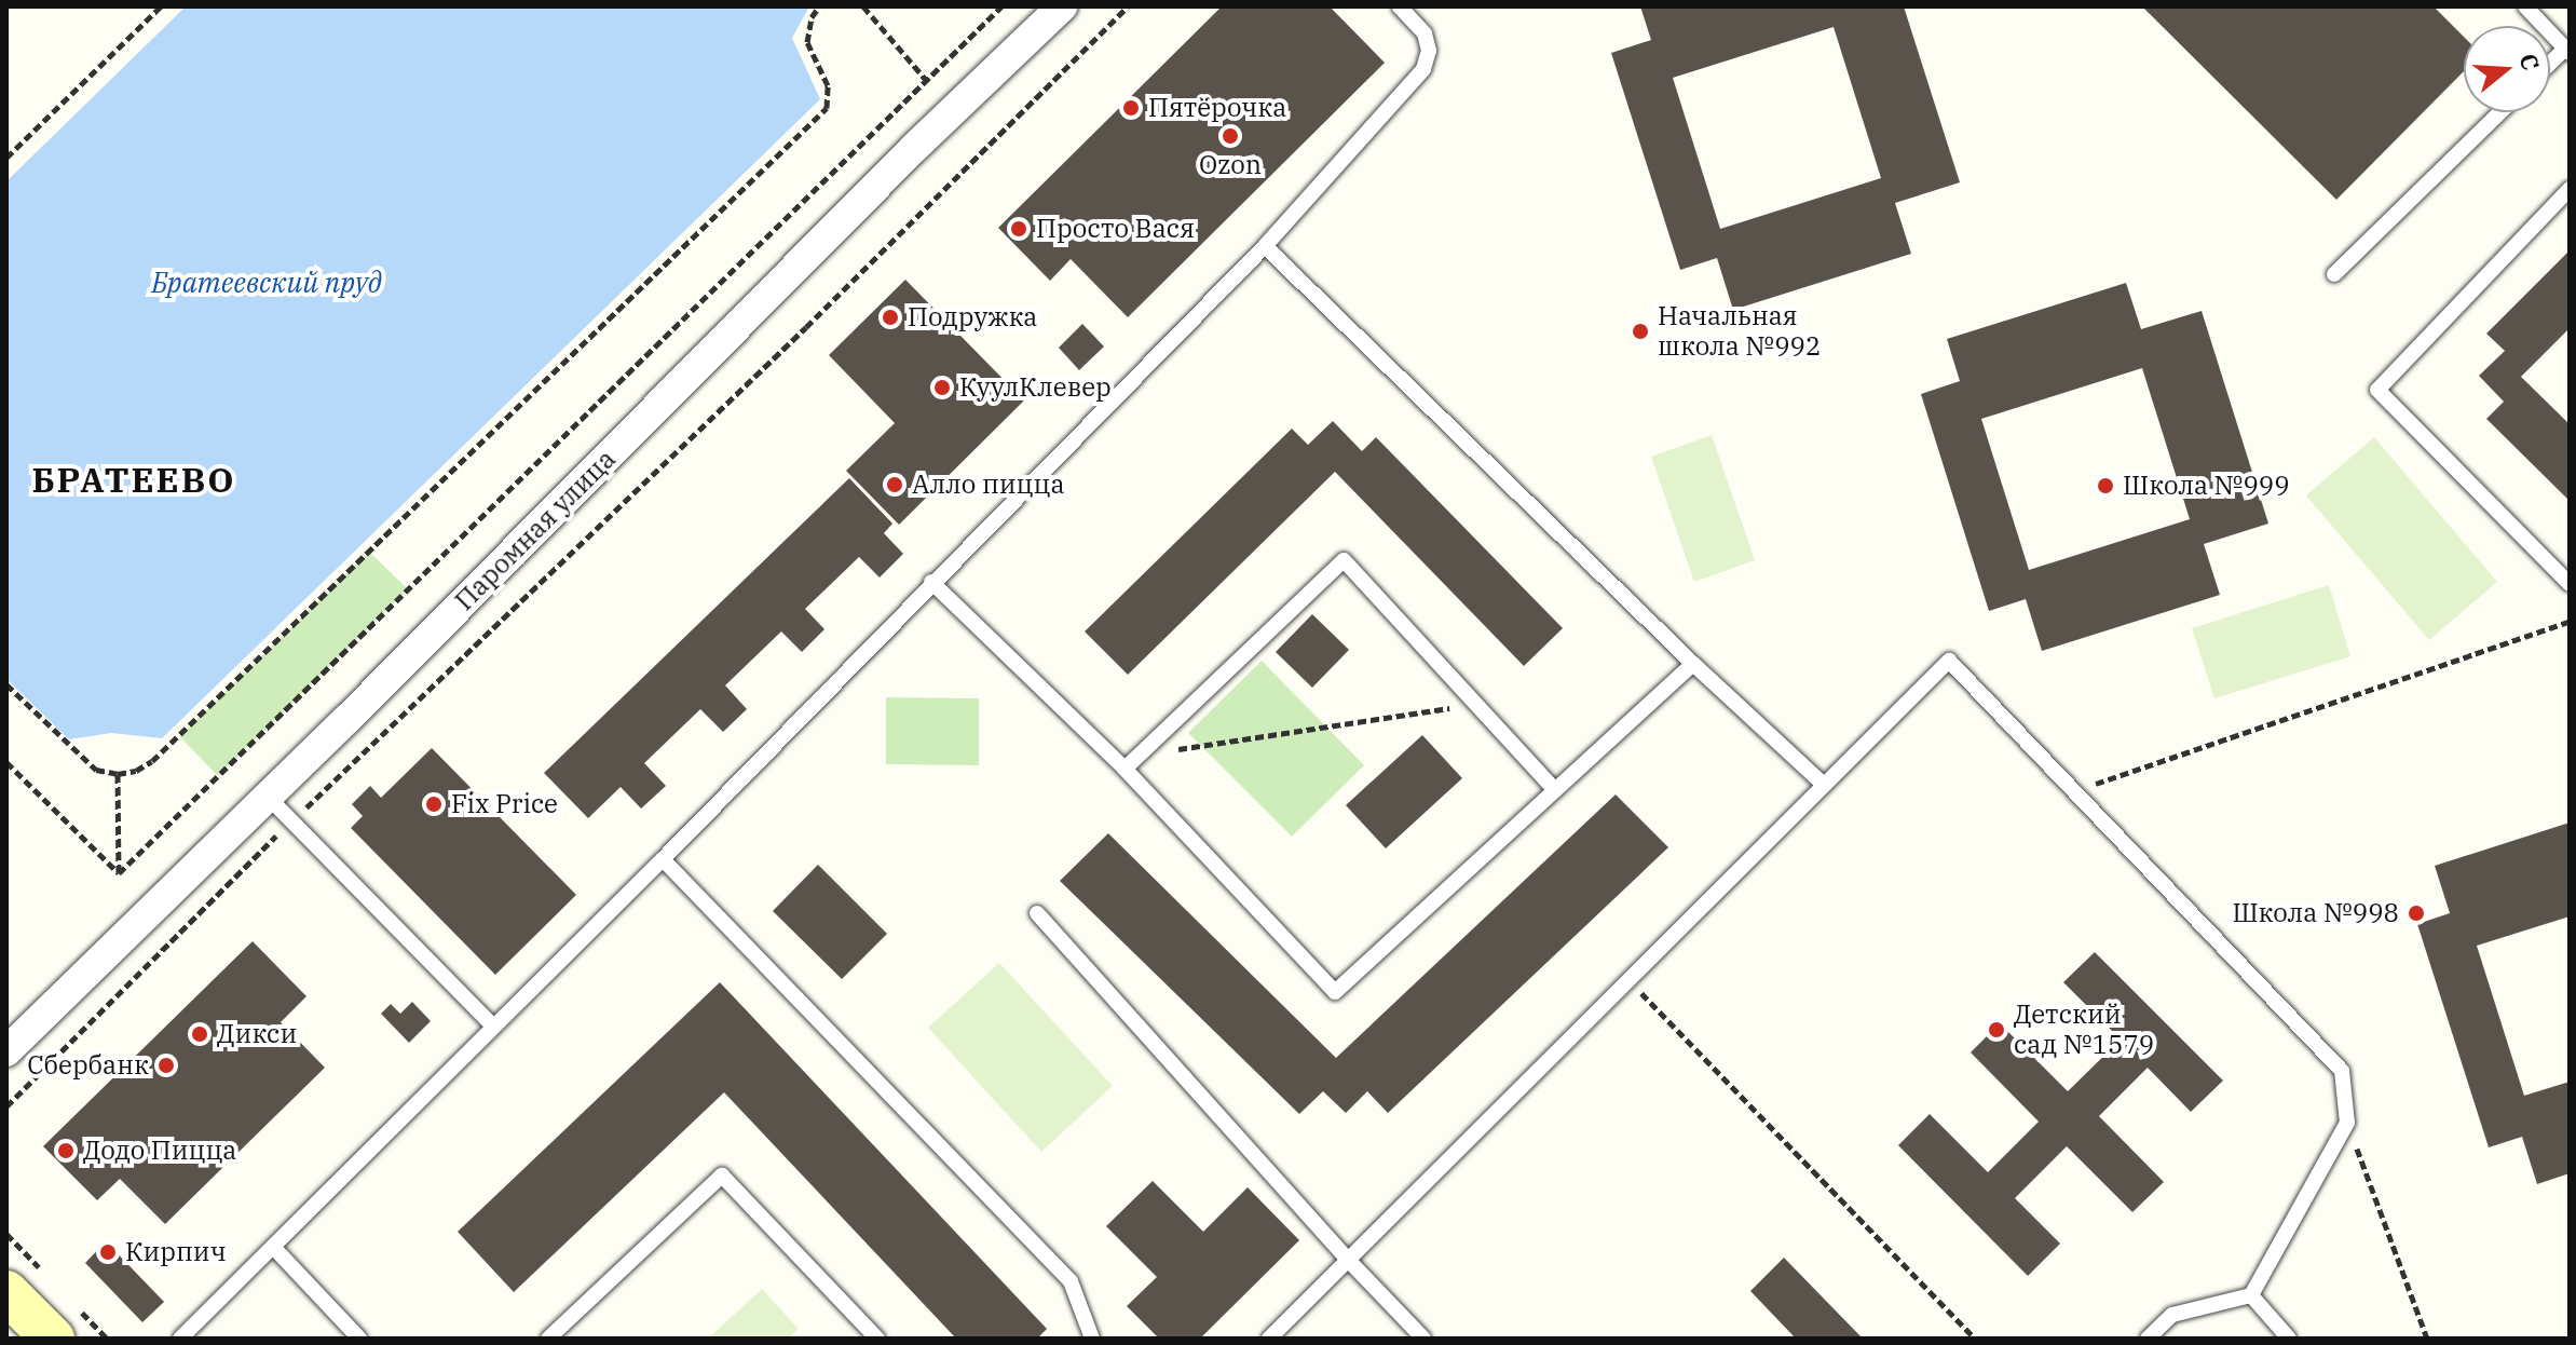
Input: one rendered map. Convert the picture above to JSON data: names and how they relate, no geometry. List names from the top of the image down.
{
  "streets": {
    "street": ["Паромная улица"]
  },
  "districts": ["БРАТЕЕВО"],
  "water": ["Братеевский пруд"],
  "places": [
    "Пятёрочка",
    "Ozon",
    "Просто Вася",
    "Подружка",
    "Начальная школа №992",
    "КуулКлевер",
    "Алло пицца",
    "Школа №999",
    "Fix Price",
    "Школа №998",
    "Детский сад №1579",
    "Дикси",
    "Сбербанк",
    "Додо Пицца",
    "Кирпич"
  ],
  "north": "right"
}
